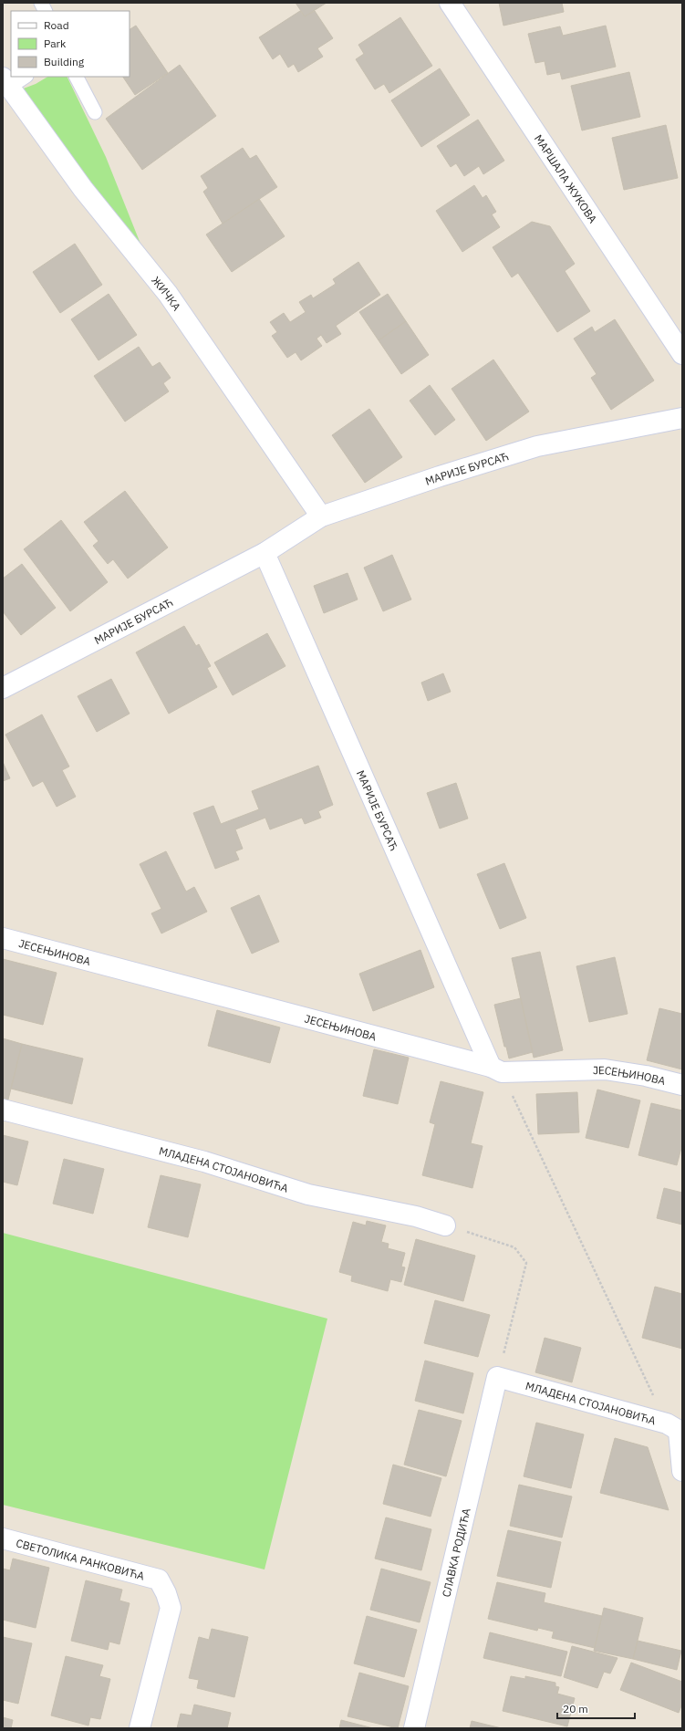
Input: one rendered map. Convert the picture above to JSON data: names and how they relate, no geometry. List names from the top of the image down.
{
  "streets": {
    "street": [
      "МАРШАЛА ЖУКОВА",
      "ЖИЧКА",
      "МАРИЈЕ БУРСАЋ",
      "ЈЕСЕЊИНОВА",
      "МЛАДЕНА СТОЈАНОВИЋА",
      "СЛАВКА РОДИЋА",
      "СВЕТОЛИКА РАНКОВИЋА"
    ]
  },
  "crossings": [
    ["ЖИЧКА", "МАРИЈЕ БУРСАЋ"],
    ["МАРИЈЕ БУРСАЋ", "ЈЕСЕЊИНОВА"],
    ["МЛАДЕНА СТОЈАНОВИЋА", "СЛАВКА РОДИЋА"]
  ],
  "legend": ["Road", "Park", "Building"],
  "scale_bar": "20 m"
}
